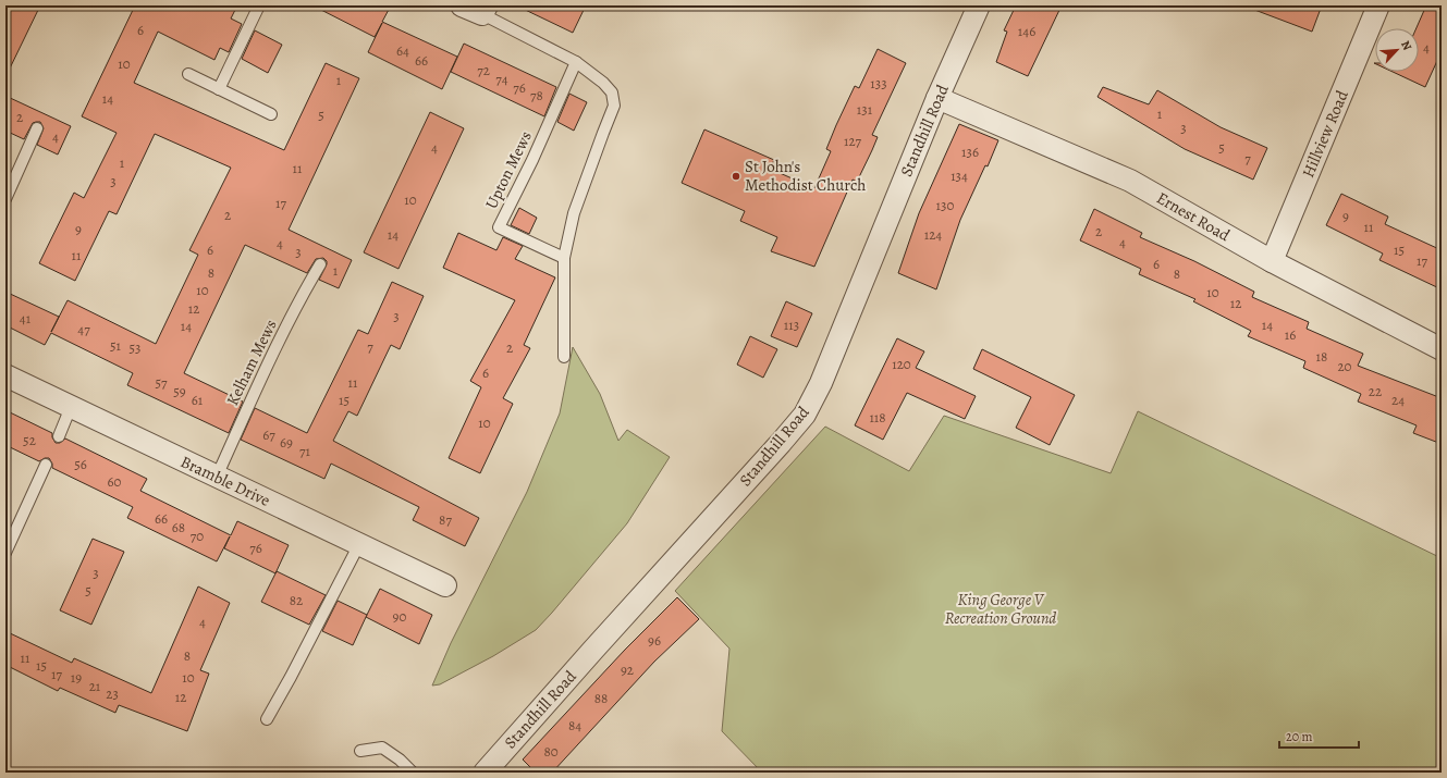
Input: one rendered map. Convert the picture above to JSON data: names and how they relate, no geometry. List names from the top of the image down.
{
  "streets": {
    "street": [
      "Standhill Road",
      "Hillview Road",
      "Ernest Road",
      "Bramble Drive"
    ],
    "lane": ["Upton Mews", "Kelham Mews"]
  },
  "crossings": [
    ["Standhill Road", "Ernest Road"],
    ["Hillview Road", "Ernest Road"],
    ["Kelham Mews", "Bramble Drive"]
  ],
  "parks": ["King George V Recreation Ground"],
  "places": ["St John's Methodist Church"],
  "house_numbers": [
    "6",
    "146",
    "4",
    "64",
    "66",
    "10",
    "72",
    "74",
    "1",
    "133",
    "76",
    "78",
    "14",
    "131",
    "1",
    "5",
    "2",
    "3",
    "4",
    "127",
    "4",
    "5",
    "136",
    "7",
    "1",
    "11",
    "134",
    "3",
    "10",
    "17",
    "130",
    "2",
    "9",
    "11",
    "9",
    "2",
    "14",
    "124",
    "4",
    "4",
    "6",
    "15",
    "3",
    "11",
    "17",
    "6",
    "1",
    "8",
    "8",
    "10",
    "10",
    "12",
    "12",
    "3",
    "41",
    "113",
    "14",
    "14",
    "47",
    "16",
    "51",
    "7",
    "53",
    "2",
    "18",
    "120",
    "20",
    "6",
    "57",
    "11",
    "59",
    "22",
    "61",
    "15",
    "24",
    "118",
    "10",
    "67",
    "52",
    "69",
    "71",
    "56",
    "60",
    "66",
    "87",
    "68",
    "70",
    "76",
    "3",
    "5",
    "82",
    "90",
    "4",
    "96",
    "8",
    "11",
    "15",
    "92",
    "17",
    "19",
    "10",
    "21",
    "23",
    "12",
    "88",
    "84",
    "80"
  ],
  "scale_bar": "20 m",
  "north": "top right"
}
